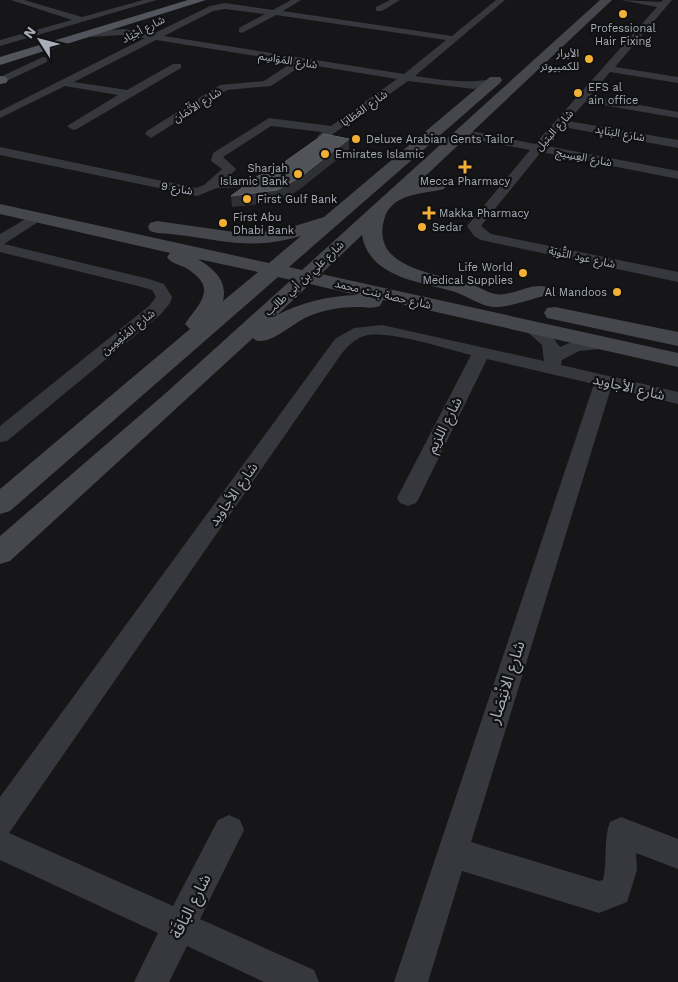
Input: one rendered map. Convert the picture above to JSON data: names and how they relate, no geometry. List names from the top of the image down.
{
  "streets": {
    "main road": ["شارع علي بن أبي طالب", "شارع حصة بنت محمد"],
    "street": [
      "شارع أجْيَاد",
      "شارع المَوَاسِم",
      "شارع الأَثْمَان",
      "شارع العَطَايَا",
      "شارع البتيل",
      "شارع البَنَايِد",
      "شارع العِسِيج",
      "شارع 9",
      "شارع عود التُّوبَة",
      "شارع المُنْعِمِين",
      "شارع الأجاويد",
      "شارع اللزيم",
      "شارع الانْتِصَار",
      "شارع البَاقَة"
    ]
  },
  "crossings": [
    ["شارع أجْيَاد", "شارع المَوَاسِم"],
    ["شارع أجْيَاد", "شارع العَطَايَا"],
    ["شارع المَوَاسِم", "شارع الأَثْمَان"],
    ["شارع المَوَاسِم", "شارع العَطَايَا"],
    ["شارع المَوَاسِم", "شارع علي بن أبي طالب"],
    ["شارع العَطَايَا", "شارع 9"],
    ["شارع البتيل", "شارع البَنَايِد"],
    ["شارع البتيل", "شارع العِسِيج"],
    ["شارع البتيل", "شارع عود التُّوبَة"],
    ["شارع العِسِيج", "شارع علي بن أبي طالب"],
    ["شارع علي بن أبي طالب", "شارع حصة بنت محمد"],
    ["شارع الأجاويد", "شارع اللزيم"],
    ["شارع الأجاويد", "شارع الانْتِصَار"]
  ],
  "places": {
    "other": [
      "Professional Hair Fixing",
      "الأبرار للكمبيوتر",
      "EFS al ain office",
      "Deluxe Arabian Gents Tailor",
      "Emirates Islamic",
      "Sharjah Islamic Bank",
      "First Gulf Bank",
      "First Abu Dhabi Bank",
      "Sedar",
      "Life World Medical Supplies",
      "Al Mandoos"
    ],
    "health": ["Mecca Pharmacy", "Makka Pharmacy"]
  },
  "north": "top left"
}
